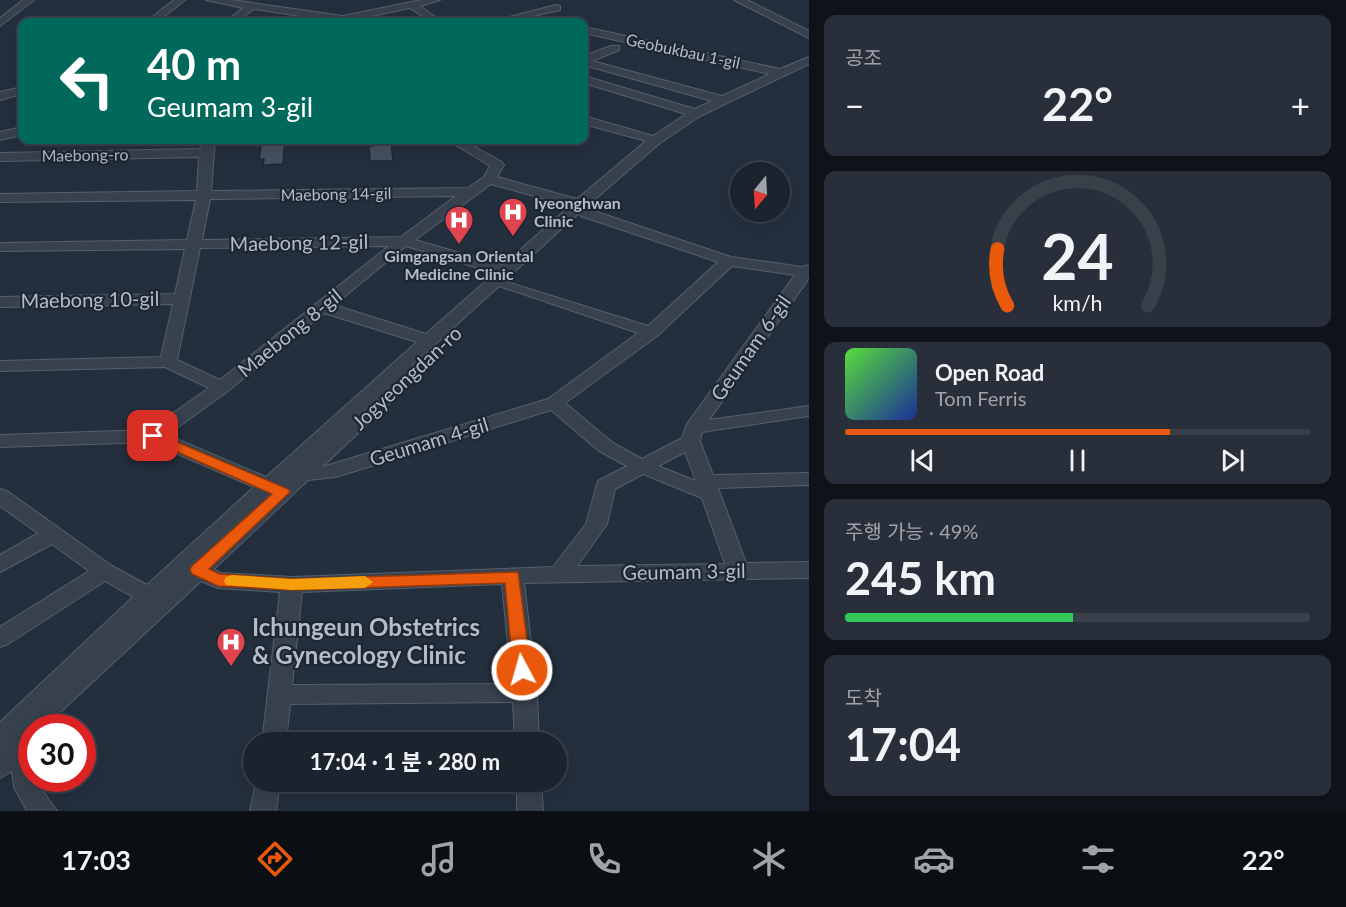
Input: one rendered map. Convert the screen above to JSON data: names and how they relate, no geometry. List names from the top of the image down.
{
  "streets": {
    "street": [
      "Geobukbau 1-gil",
      "Maebong-ro",
      "Maebong 14-gil",
      "Maebong 12-gil",
      "Maebong 10-gil",
      "Maebong 8-gil",
      "Geumam 6-gil",
      "Jogyeongdan-ro",
      "Geumam 4-gil",
      "Geumam 3-gil"
    ]
  },
  "crossings": [
    ["Geobukbau 1-gil", "Jogyeongdan-ro"],
    ["Maebong 12-gil", "Maebong 8-gil"],
    ["Maebong 12-gil", "Jogyeongdan-ro"],
    ["Maebong 12-gil", "Geumam 4-gil"],
    ["Maebong 8-gil", "Jogyeongdan-ro"],
    ["Jogyeongdan-ro", "Geumam 4-gil"],
    ["Jogyeongdan-ro", "Geumam 3-gil"]
  ],
  "places": {
    "hospital": ["Iyeonghwan Clinic", "Gimgangsan Oriental Medicine Clinic", "Ichungeun Obstetrics & Gynecology Clinic"]
  },
  "north": "bottom",
  "page": {
    "tile": [
      "공조",
      ["주행 가능 · 49%", "245 km"],
      ["도착", "17:04"]
    ],
    "turn": ["40 m", "Geumam 3-gil"],
    "heat": ["−", "22°", "+"],
    "song": ["Open Road", "Tom Ferris"],
    "limit": "30",
    "trip": "17:04 · 1 분 · 280 m",
    "tabs": ["17:03", "22°"],
    "gauge": ["24", "km/h"]
  }
}
